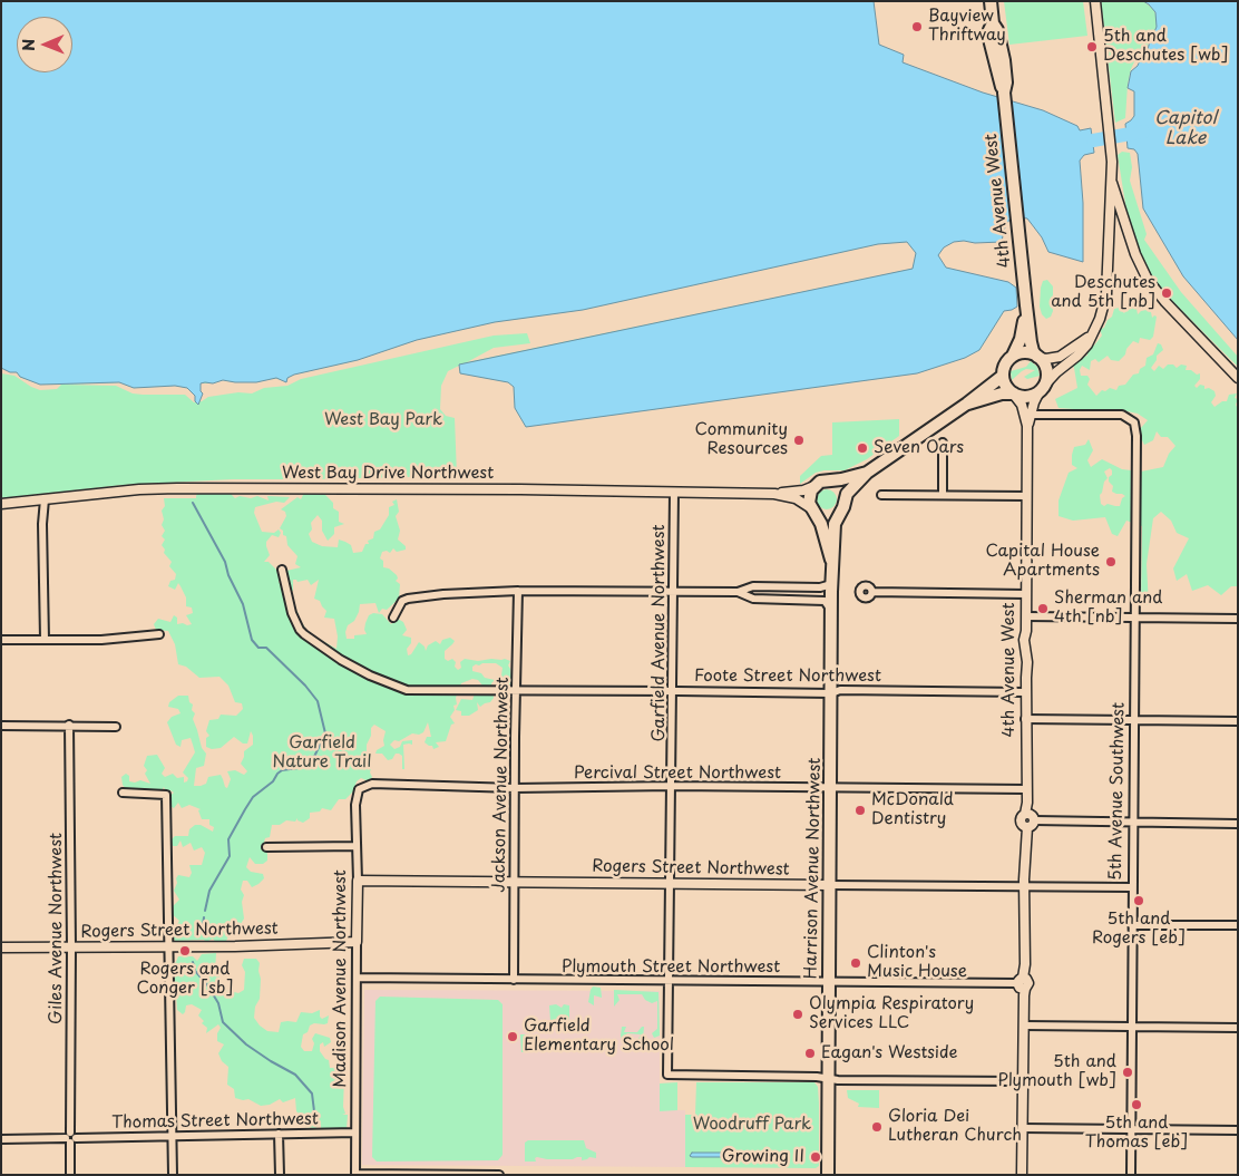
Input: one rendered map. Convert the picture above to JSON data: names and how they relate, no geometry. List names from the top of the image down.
{
  "streets": {
    "main road": ["4th Avenue West", "Harrison Avenue Northwest"],
    "street": [
      "West Bay Drive Northwest",
      "Garfield Avenue Northwest",
      "Foote Street Northwest",
      "Percival Street Northwest",
      "Jackson Avenue Northwest",
      "5th Avenue Southwest",
      "Rogers Street Northwest",
      "Giles Avenue Northwest",
      "Plymouth Street Northwest",
      "Madison Avenue Northwest",
      "Thomas Street Northwest"
    ]
  },
  "crossings": [
    ["4th Avenue West", "Foote Street Northwest"],
    ["4th Avenue West", "Percival Street Northwest"],
    ["4th Avenue West", "5th Avenue Southwest"],
    ["West Bay Drive Northwest", "Garfield Avenue Northwest"],
    ["West Bay Drive Northwest", "Harrison Avenue Northwest"],
    ["Garfield Avenue Northwest", "Foote Street Northwest"],
    ["Garfield Avenue Northwest", "Percival Street Northwest"],
    ["Garfield Avenue Northwest", "Rogers Street Northwest"],
    ["Garfield Avenue Northwest", "Harrison Avenue Northwest"],
    ["Garfield Avenue Northwest", "Plymouth Street Northwest"],
    ["Foote Street Northwest", "Jackson Avenue Northwest"],
    ["Foote Street Northwest", "Harrison Avenue Northwest"],
    ["Percival Street Northwest", "Jackson Avenue Northwest"],
    ["Percival Street Northwest", "Harrison Avenue Northwest"],
    ["Percival Street Northwest", "Madison Avenue Northwest"],
    ["Jackson Avenue Northwest", "Rogers Street Northwest"],
    ["Jackson Avenue Northwest", "Plymouth Street Northwest"],
    ["5th Avenue Southwest", "Rogers Street Northwest"],
    ["Rogers Street Northwest", "Harrison Avenue Northwest"],
    ["Rogers Street Northwest", "Giles Avenue Northwest"],
    ["Rogers Street Northwest", "Madison Avenue Northwest"],
    ["Harrison Avenue Northwest", "Plymouth Street Northwest"],
    ["Giles Avenue Northwest", "Thomas Street Northwest"],
    ["Plymouth Street Northwest", "Madison Avenue Northwest"],
    ["Madison Avenue Northwest", "Thomas Street Northwest"]
  ],
  "water": ["Capitol Lake"],
  "parks": ["West Bay Park", "Garfield Nature Trail", "Woodruff Park"],
  "places": [
    "Bayview Thriftway",
    "5th and Deschutes [wb]",
    "Deschutes and 5th [nb]",
    "Community Resources",
    "Seven Oars",
    "Capital House Apartments",
    "Sherman and 4th [nb]",
    "McDonald Dentistry",
    "5th and Rogers [eb]",
    "Rogers and Conger [sb]",
    "Clinton's Music House",
    "Olympia Respiratory Services LLC",
    "Garfield Elementary School",
    "Eagan's Westside",
    "5th and Plymouth [wb]",
    "5th and Thomas [eb]",
    "Gloria Dei Lutheran Church",
    "Growing II"
  ],
  "north": "left"
}
